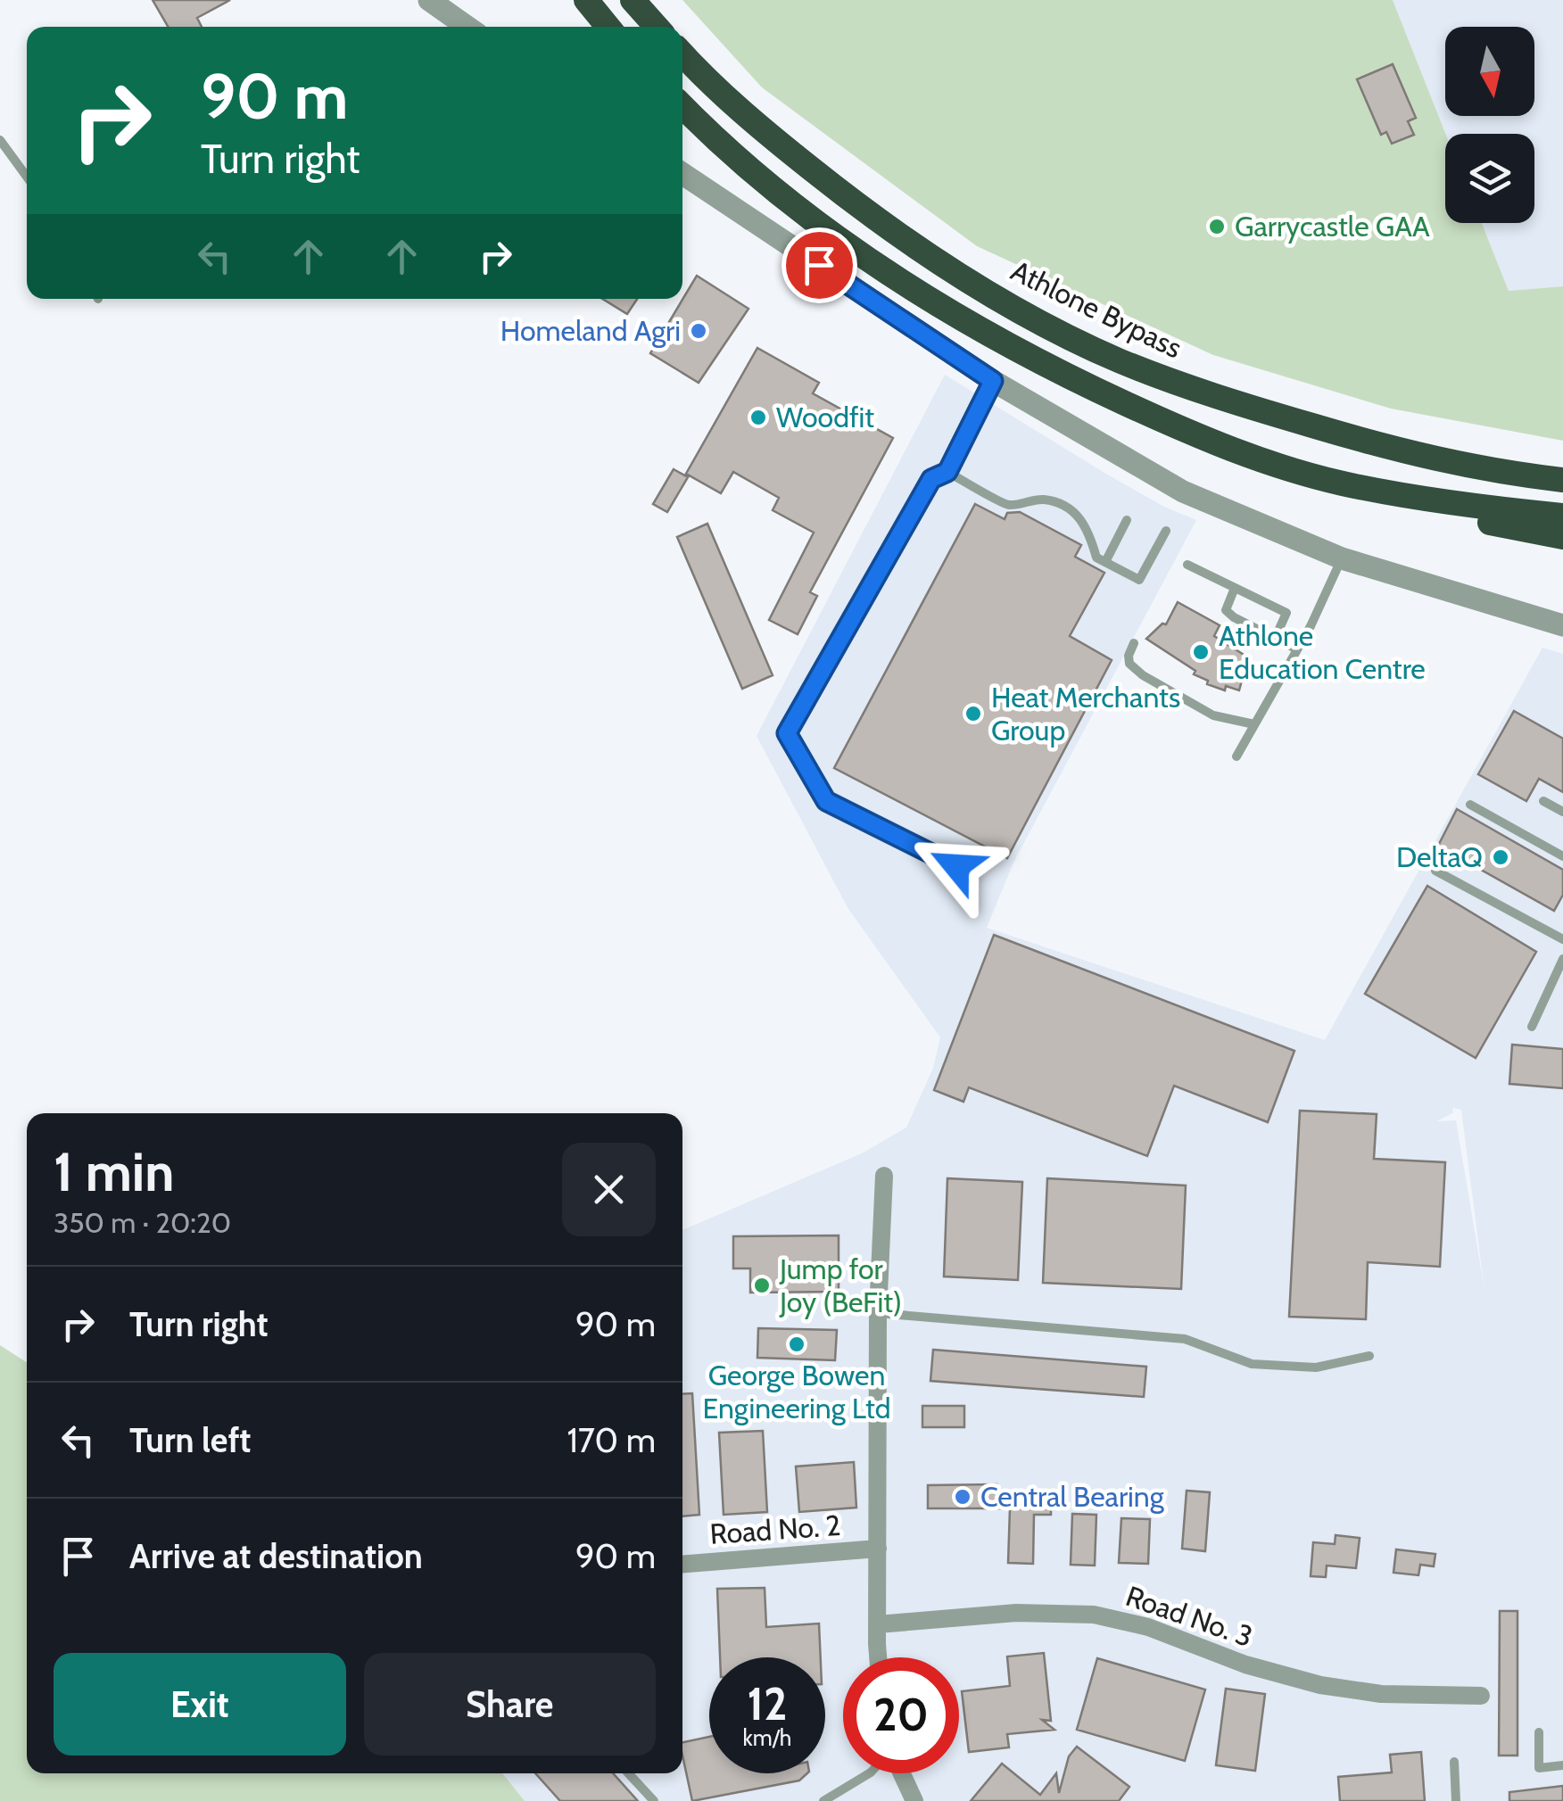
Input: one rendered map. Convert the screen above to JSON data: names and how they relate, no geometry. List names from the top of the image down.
{
  "streets": {
    "highway": ["Athlone Bypass"],
    "street": ["Road No. 2", "Road No. 3"]
  },
  "places": [
    "Garrycastle GAA",
    "Homeland Agri",
    "Woodfit",
    "Athlone Education Centre",
    "Heat Merchants Group",
    "DeltaQ",
    "Jump for Joy (BeFit)",
    "George Bowen Engineering Ltd",
    "Central Bearing"
  ],
  "north": "bottom",
  "page": {
    "turn": ["90 m", "Turn right"],
    "heading": ["1 min", "350 m · 20:20"],
    "list": [
      {
        "name": "Turn right",
        "value": "90 m"
      },
      {
        "name": "Turn left",
        "value": "170 m"
      },
      {
        "name": "Arrive at destination",
        "value": "90 m"
      }
    ],
    "buttons": ["Exit", "Share"],
    "speed": "12 km/h",
    "limit": "20"
  }
}
